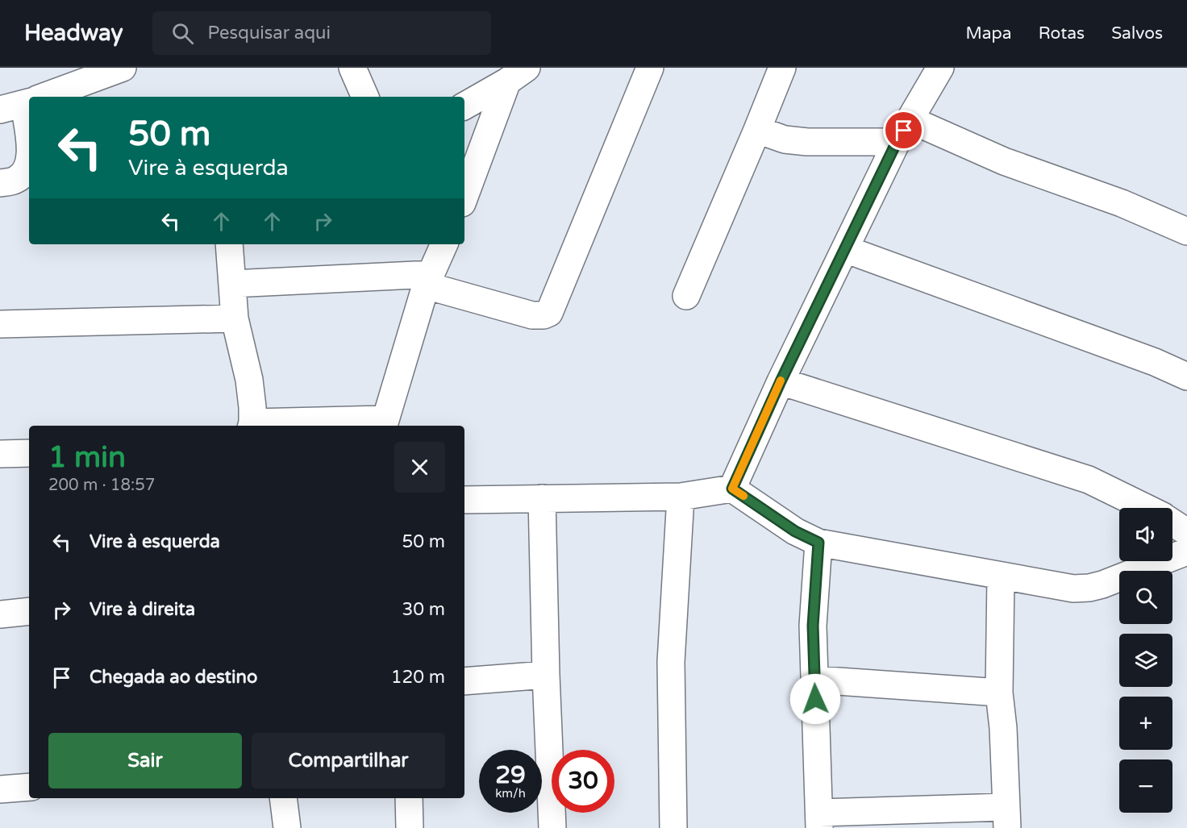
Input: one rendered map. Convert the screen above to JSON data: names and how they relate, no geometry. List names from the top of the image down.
{
  "page": {
    "header": "Headway",
    "search": "Pesquisar aqui",
    "nav": ["Mapa", "Rotas", "Salvos"],
    "turn": ["50 m", "Vire à esquerda"],
    "heading": ["1 min", "200 m · 18:57"],
    "map_buttons": ["+", "−"],
    "list": [
      {
        "name": "Vire à esquerda",
        "value": "50 m"
      },
      {
        "name": "Vire à direita",
        "value": "30 m"
      },
      {
        "name": "Chegada ao destino",
        "value": "120 m"
      }
    ],
    "buttons": ["Sair", "Compartilhar"],
    "speed": "29 km/h",
    "limit": "30"
  }
}
